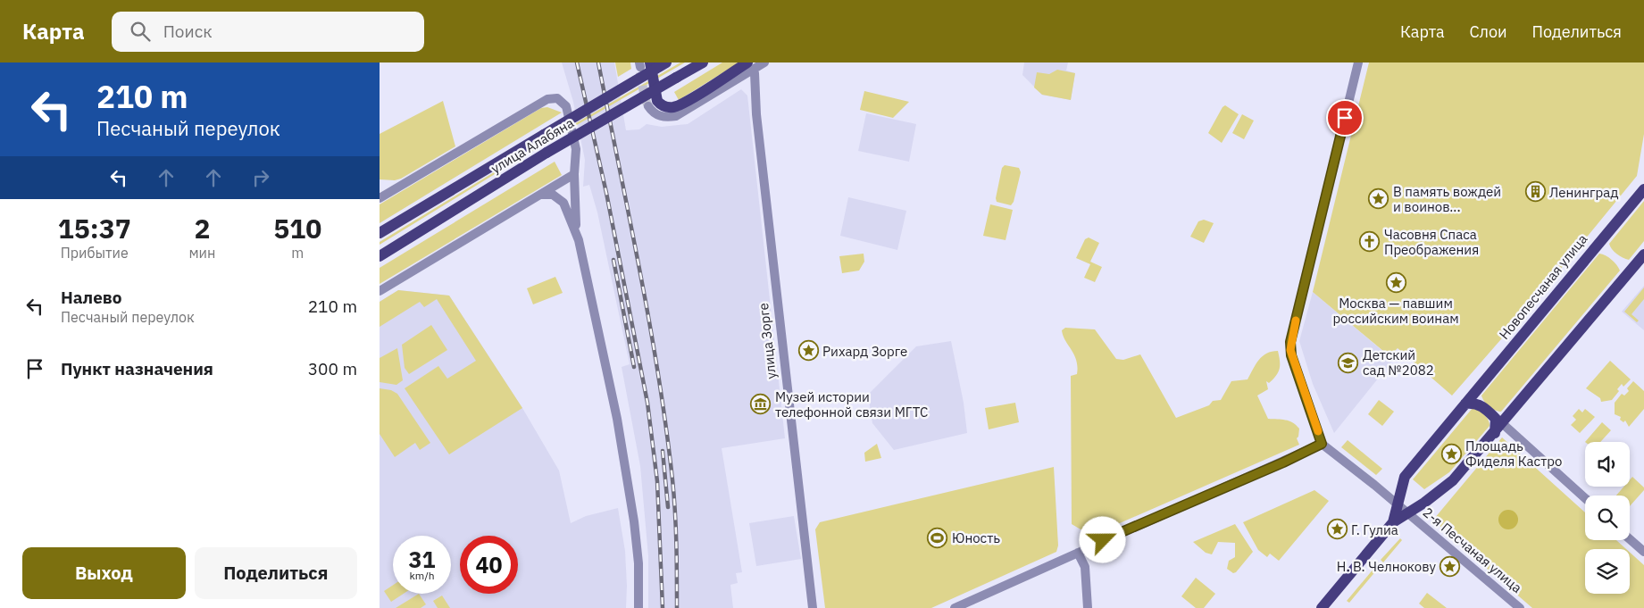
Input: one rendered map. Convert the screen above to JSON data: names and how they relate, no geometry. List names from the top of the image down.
{
  "streets": {
    "main road": ["улица Алабяна", "Новопесчаная улица"],
    "street": ["улица Зорге", "2-я Песчаная улица"]
  },
  "places": {
    "building": ["Ленинград"],
    "place": [
      "В память вождей и воинов...",
      "Москва — павшим российским воинам",
      "Рихард Зорге",
      "Площадь Фиделя Кастро",
      "Г. Гулиа",
      "Н. В. Челнокову"
    ],
    "church": ["Часовня Спаса Преображения"],
    "school or university": ["Детский сад №2082"],
    "museum": ["Музей истории телефонной связи МГТС"],
    "sports": ["Юность"]
  },
  "page": {
    "header": "Карта",
    "search": "Поиск",
    "nav": ["Карта", "Слои", "Поделиться"],
    "turn": ["210 m", "Песчаный переулок"],
    "eta": [
      "15:37",
      "Прибытие",
      "2",
      "мин",
      "510",
      "m"
    ],
    "list": [
      {
        "name": "Налево",
        "note": "Песчаный переулок",
        "value": "210 m"
      },
      {
        "name": "Пункт назначения",
        "value": "300 m"
      }
    ],
    "speed": "31 km/h",
    "limit": "40",
    "buttons": ["Выход", "Поделиться"]
  }
}
